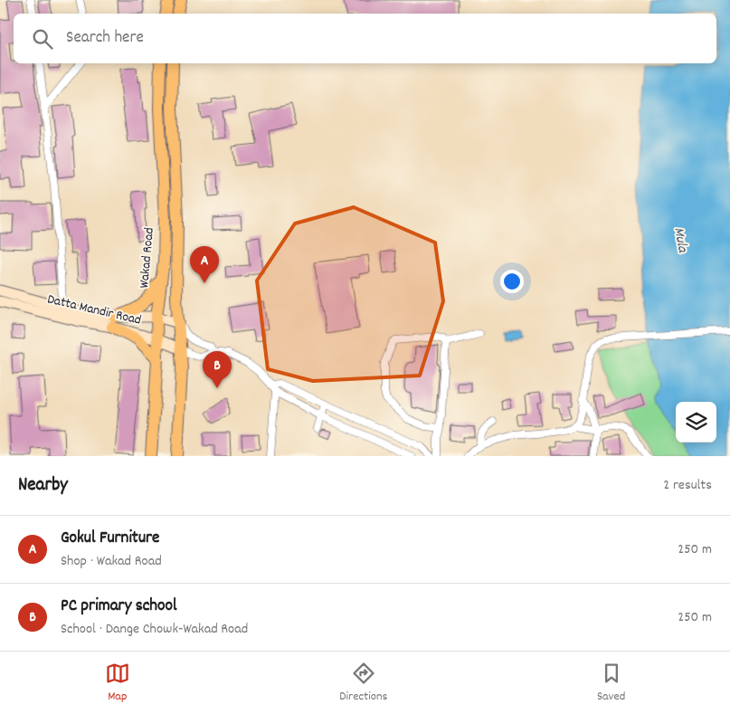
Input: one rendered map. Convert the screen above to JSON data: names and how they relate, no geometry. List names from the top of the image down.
{
  "streets": {
    "main road": ["Wakad Road", "Datta Mandir Road"]
  },
  "crossings": [
    ["Wakad Road", "Datta Mandir Road"]
  ],
  "water": ["Mula"],
  "page": {
    "search": "Search here",
    "pins": ["A", "B"],
    "heading": ["Nearby", "2 results"],
    "list": [
      {
        "mark": "A",
        "name": "Gokul Furniture",
        "note": "Shop · Wakad Road",
        "value": "250 m"
      },
      {
        "mark": "B",
        "name": "PC primary school",
        "note": "School · Dange Chowk-Wakad Road",
        "value": "250 m"
      }
    ],
    "nav": ["Map", "Directions", "Saved"]
  }
}
